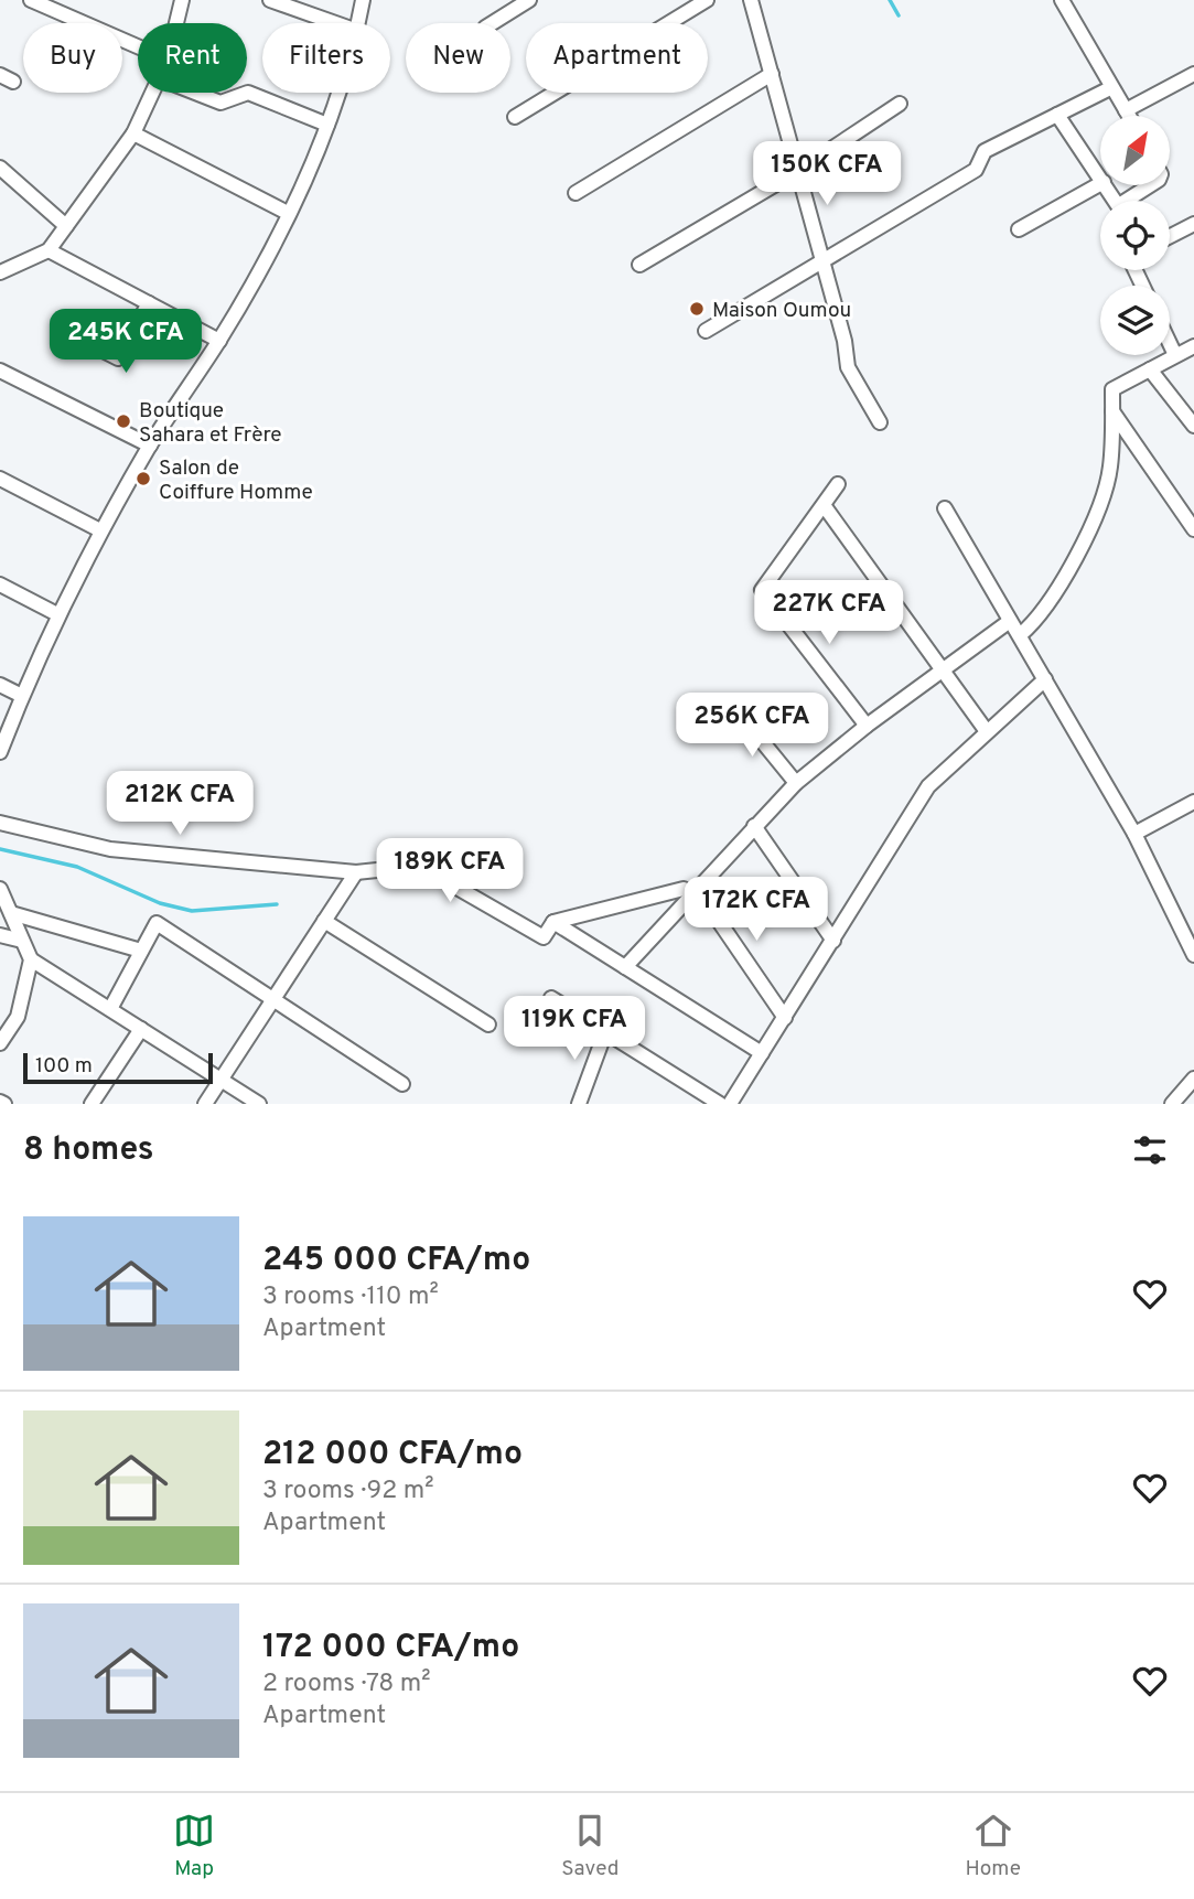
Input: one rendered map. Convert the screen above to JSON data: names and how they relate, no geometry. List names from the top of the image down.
{
  "places": ["Maison Oumou", "Boutique Sahara et Frère", "Salon de Coiffure Homme"],
  "scale_bar": "100 m",
  "north": "top right",
  "page": {
    "chip": [
      "Buy",
      "Rent",
      "Filters",
      "New",
      "Apartment"
    ],
    "price": [
      "150K CFA",
      "245K CFA",
      "227K CFA",
      "256K CFA",
      "212K CFA",
      "189K CFA",
      "172K CFA",
      "119K CFA"
    ],
    "scale": "100 m",
    "heading": "8 homes",
    "list": [
      {
        "name": "245 000 CFA/mo",
        "note": "3 rooms · 110 m² · Apartment"
      },
      {
        "name": "212 000 CFA/mo",
        "note": "3 rooms · 92 m² · Apartment"
      },
      {
        "name": "172 000 CFA/mo",
        "note": "2 rooms · 78 m² · Apartment"
      }
    ],
    "tabs": ["Map", "Saved", "Home"]
  }
}
